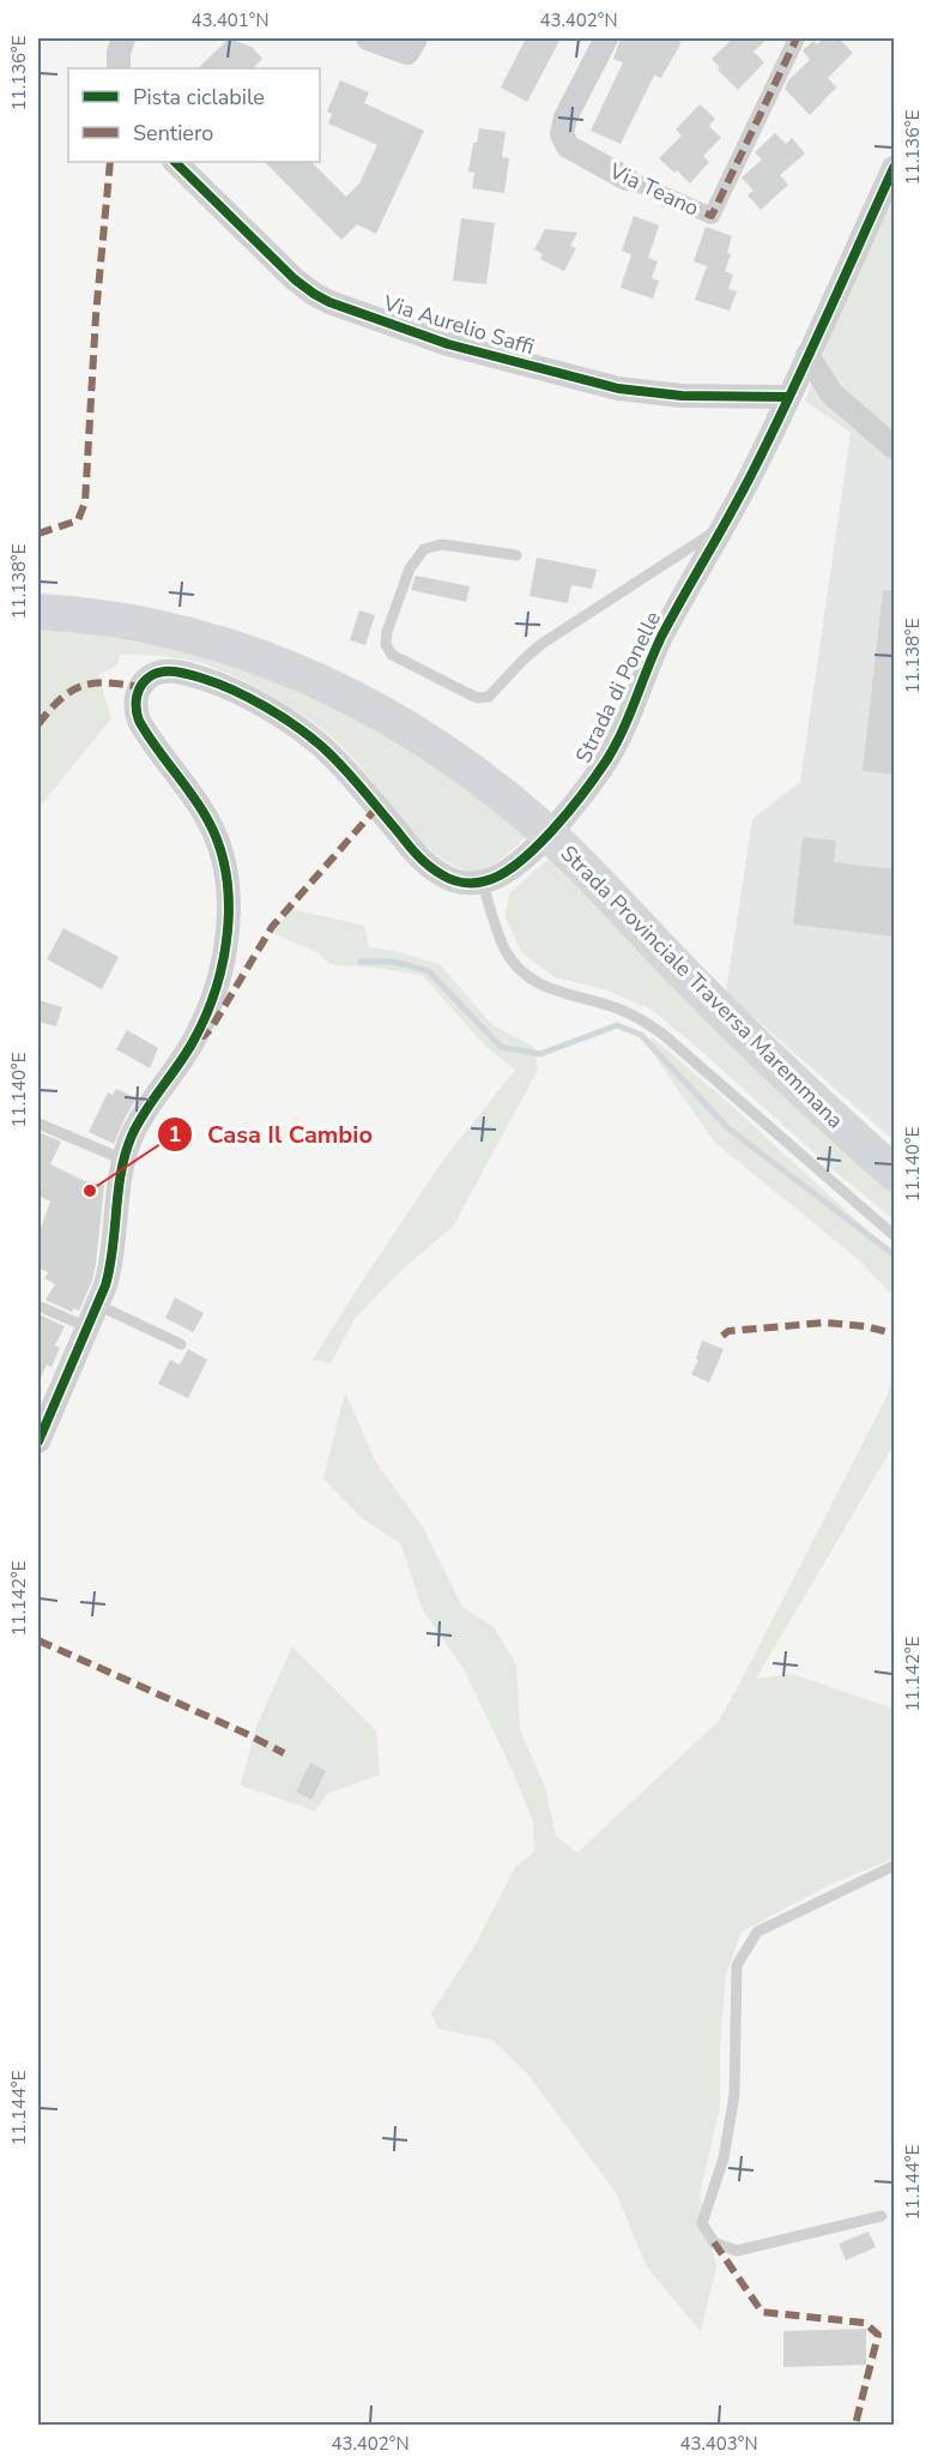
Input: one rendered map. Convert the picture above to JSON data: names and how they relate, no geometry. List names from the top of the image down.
{
  "streets": {
    "main road": ["Strada Provinciale Traversa Maremmana"],
    "street": ["Via Teano", "Via Aurelio Saffi", "Strada di Ponelle"]
  },
  "crossings": [
    ["Via Aurelio Saffi", "Strada di Ponelle"]
  ],
  "places": ["Casa Il Cambio"],
  "legend": ["Pista ciclabile", "Sentiero"],
  "coordinates": [
    "43.401°N",
    "43.402°N",
    "11.136°E",
    "11.138°E",
    "11.140°E",
    "11.142°E",
    "11.144°E",
    "43.403°N"
  ]
}
